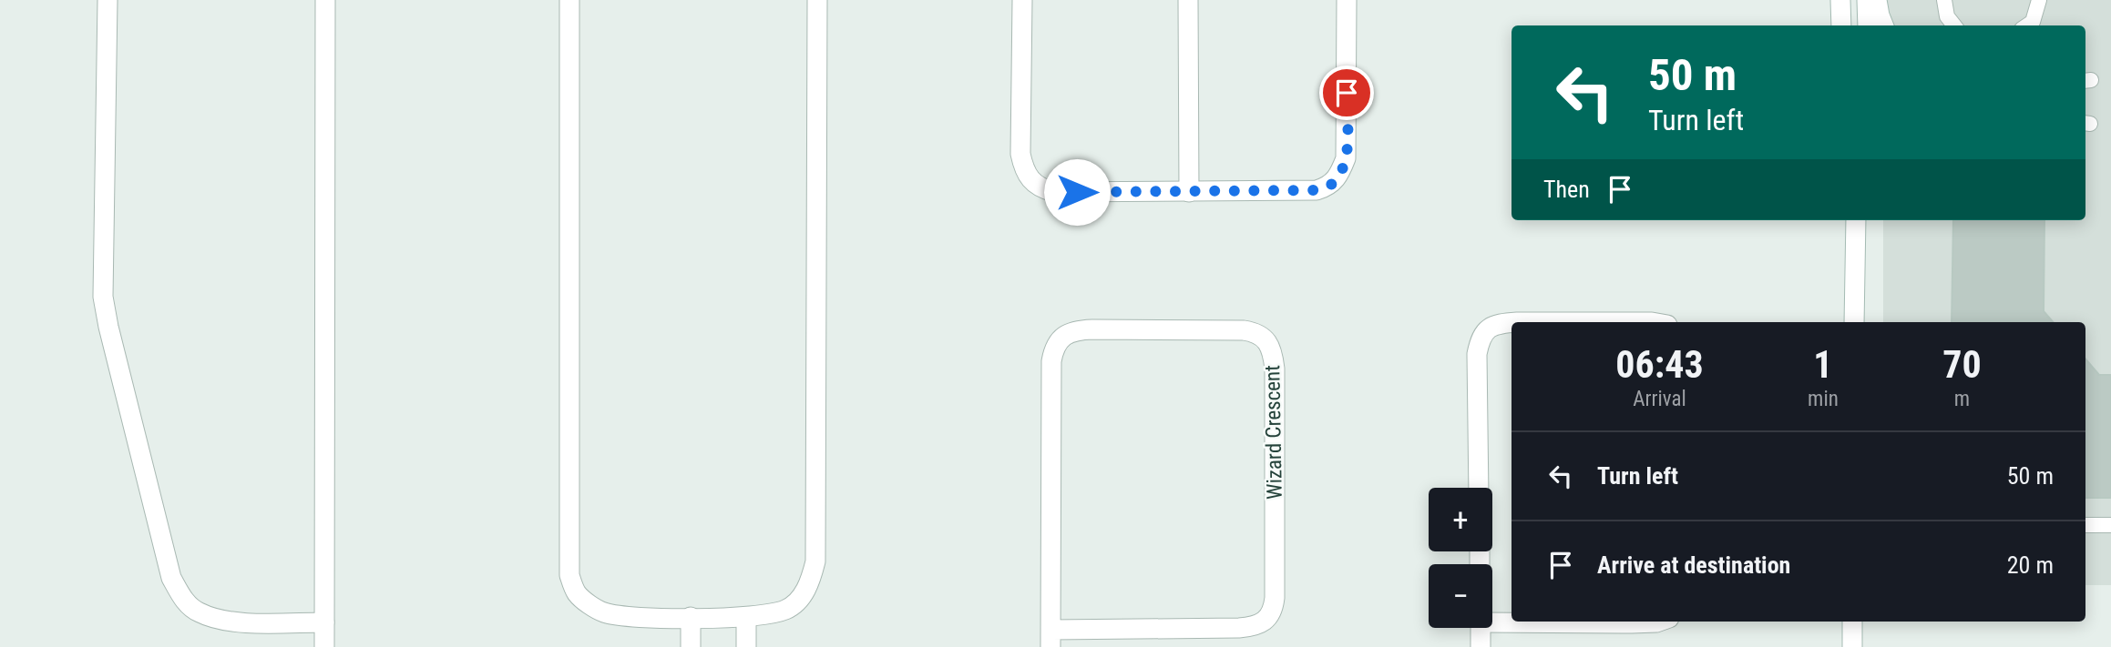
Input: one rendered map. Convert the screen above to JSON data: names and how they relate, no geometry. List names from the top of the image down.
{
  "streets": {
    "street": ["Wizard Crescent"]
  },
  "page": {
    "turn": ["50 m", "Turn left"],
    "then": "Then",
    "eta": [
      "06:43",
      "Arrival",
      "1",
      "min",
      "70",
      "m"
    ],
    "list": [
      {
        "name": "Turn left",
        "value": "50 m"
      },
      {
        "name": "Arrive at destination",
        "value": "20 m"
      }
    ],
    "map_buttons": ["+", "−"]
  }
}
